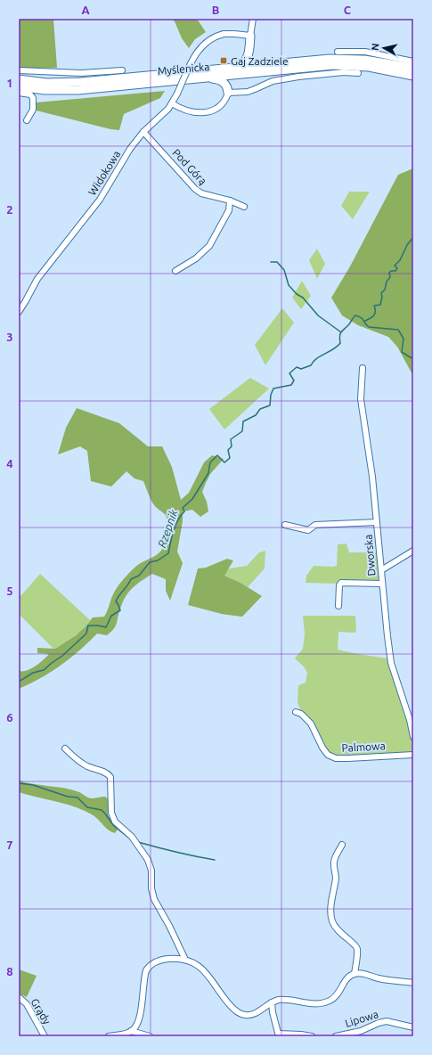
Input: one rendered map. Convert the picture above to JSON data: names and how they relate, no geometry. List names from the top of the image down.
{
  "streets": {
    "highway": ["Myślenicka"],
    "street": [
      "Pod Górą",
      "Widokowa",
      "Dworska",
      "Palmowa",
      "Grądy",
      "Lipowa"
    ]
  },
  "crossings": [
    ["Pod Górą", "Widokowa"]
  ],
  "water": ["Rzepnik"],
  "places": {
    "transit": ["Gaj Zadziele"]
  },
  "north": "left",
  "grid": {
    "columns": ["A", "B", "C"],
    "rows": [
      "1",
      "2",
      "3",
      "4",
      "5",
      "6",
      "7",
      "8"
    ]
  }
}
